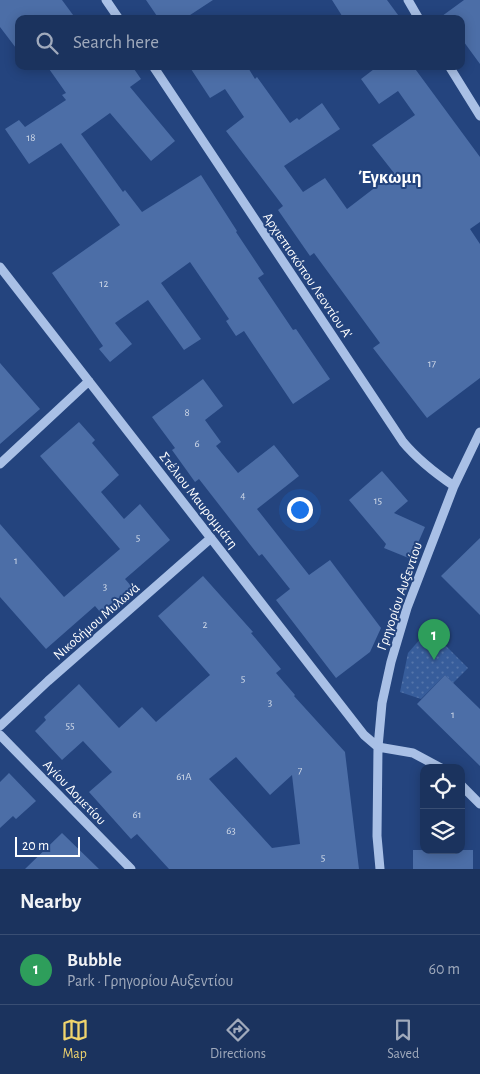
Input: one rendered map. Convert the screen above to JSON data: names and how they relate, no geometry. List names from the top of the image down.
{
  "streets": {
    "street": [
      "Αρχιεπισκόπου Λεοντίου Α'",
      "Στέλιου Μαυρομμάτη",
      "Γρηγορίου Αυξεντίου",
      "Νικοδήμου Μυλωνά",
      "Αγίου Δομετίου"
    ]
  },
  "crossings": [
    ["Αρχιεπισκόπου Λεοντίου Α'", "Γρηγορίου Αυξεντίου"],
    ["Στέλιου Μαυρομμάτη", "Γρηγορίου Αυξεντίου"],
    ["Στέλιου Μαυρομμάτη", "Νικοδήμου Μυλωνά"]
  ],
  "districts": ["Έγκωμη"],
  "house_numbers": [
    "18",
    "12",
    "17",
    "8",
    "6",
    "4",
    "15",
    "5",
    "1",
    "3",
    "2",
    "5",
    "3",
    "1",
    "55",
    "7",
    "61Α",
    "61",
    "63",
    "5"
  ],
  "scale_bar": "20 m",
  "page": {
    "search": "Search here",
    "pins": "1",
    "scale": "20 m",
    "heading": "Nearby",
    "list": [
      {
        "mark": "1",
        "name": "Bubble",
        "note": "Park · Γρηγορίου Αυξεντίου",
        "value": "60 m"
      }
    ],
    "nav": ["Map", "Directions", "Saved"]
  }
}
